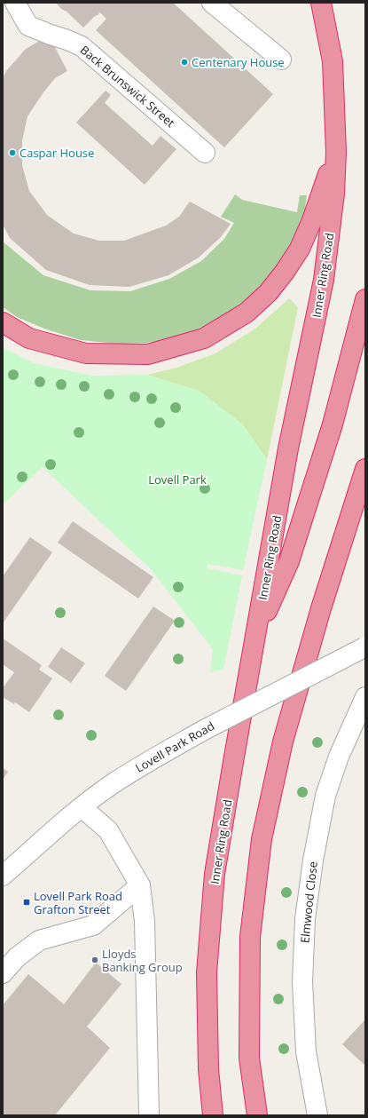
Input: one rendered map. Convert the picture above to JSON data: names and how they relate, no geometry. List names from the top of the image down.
{
  "streets": {
    "highway": ["Inner Ring Road"],
    "street": ["Back Brunswick Street", "Lovell Park Road", "Elmwood Close"]
  },
  "parks": ["Lovell Park"],
  "places": {
    "other": ["Centenary House", "Caspar House", "Lloyds Banking Group"],
    "transit": ["Lovell Park Road Grafton Street"]
  }
}
